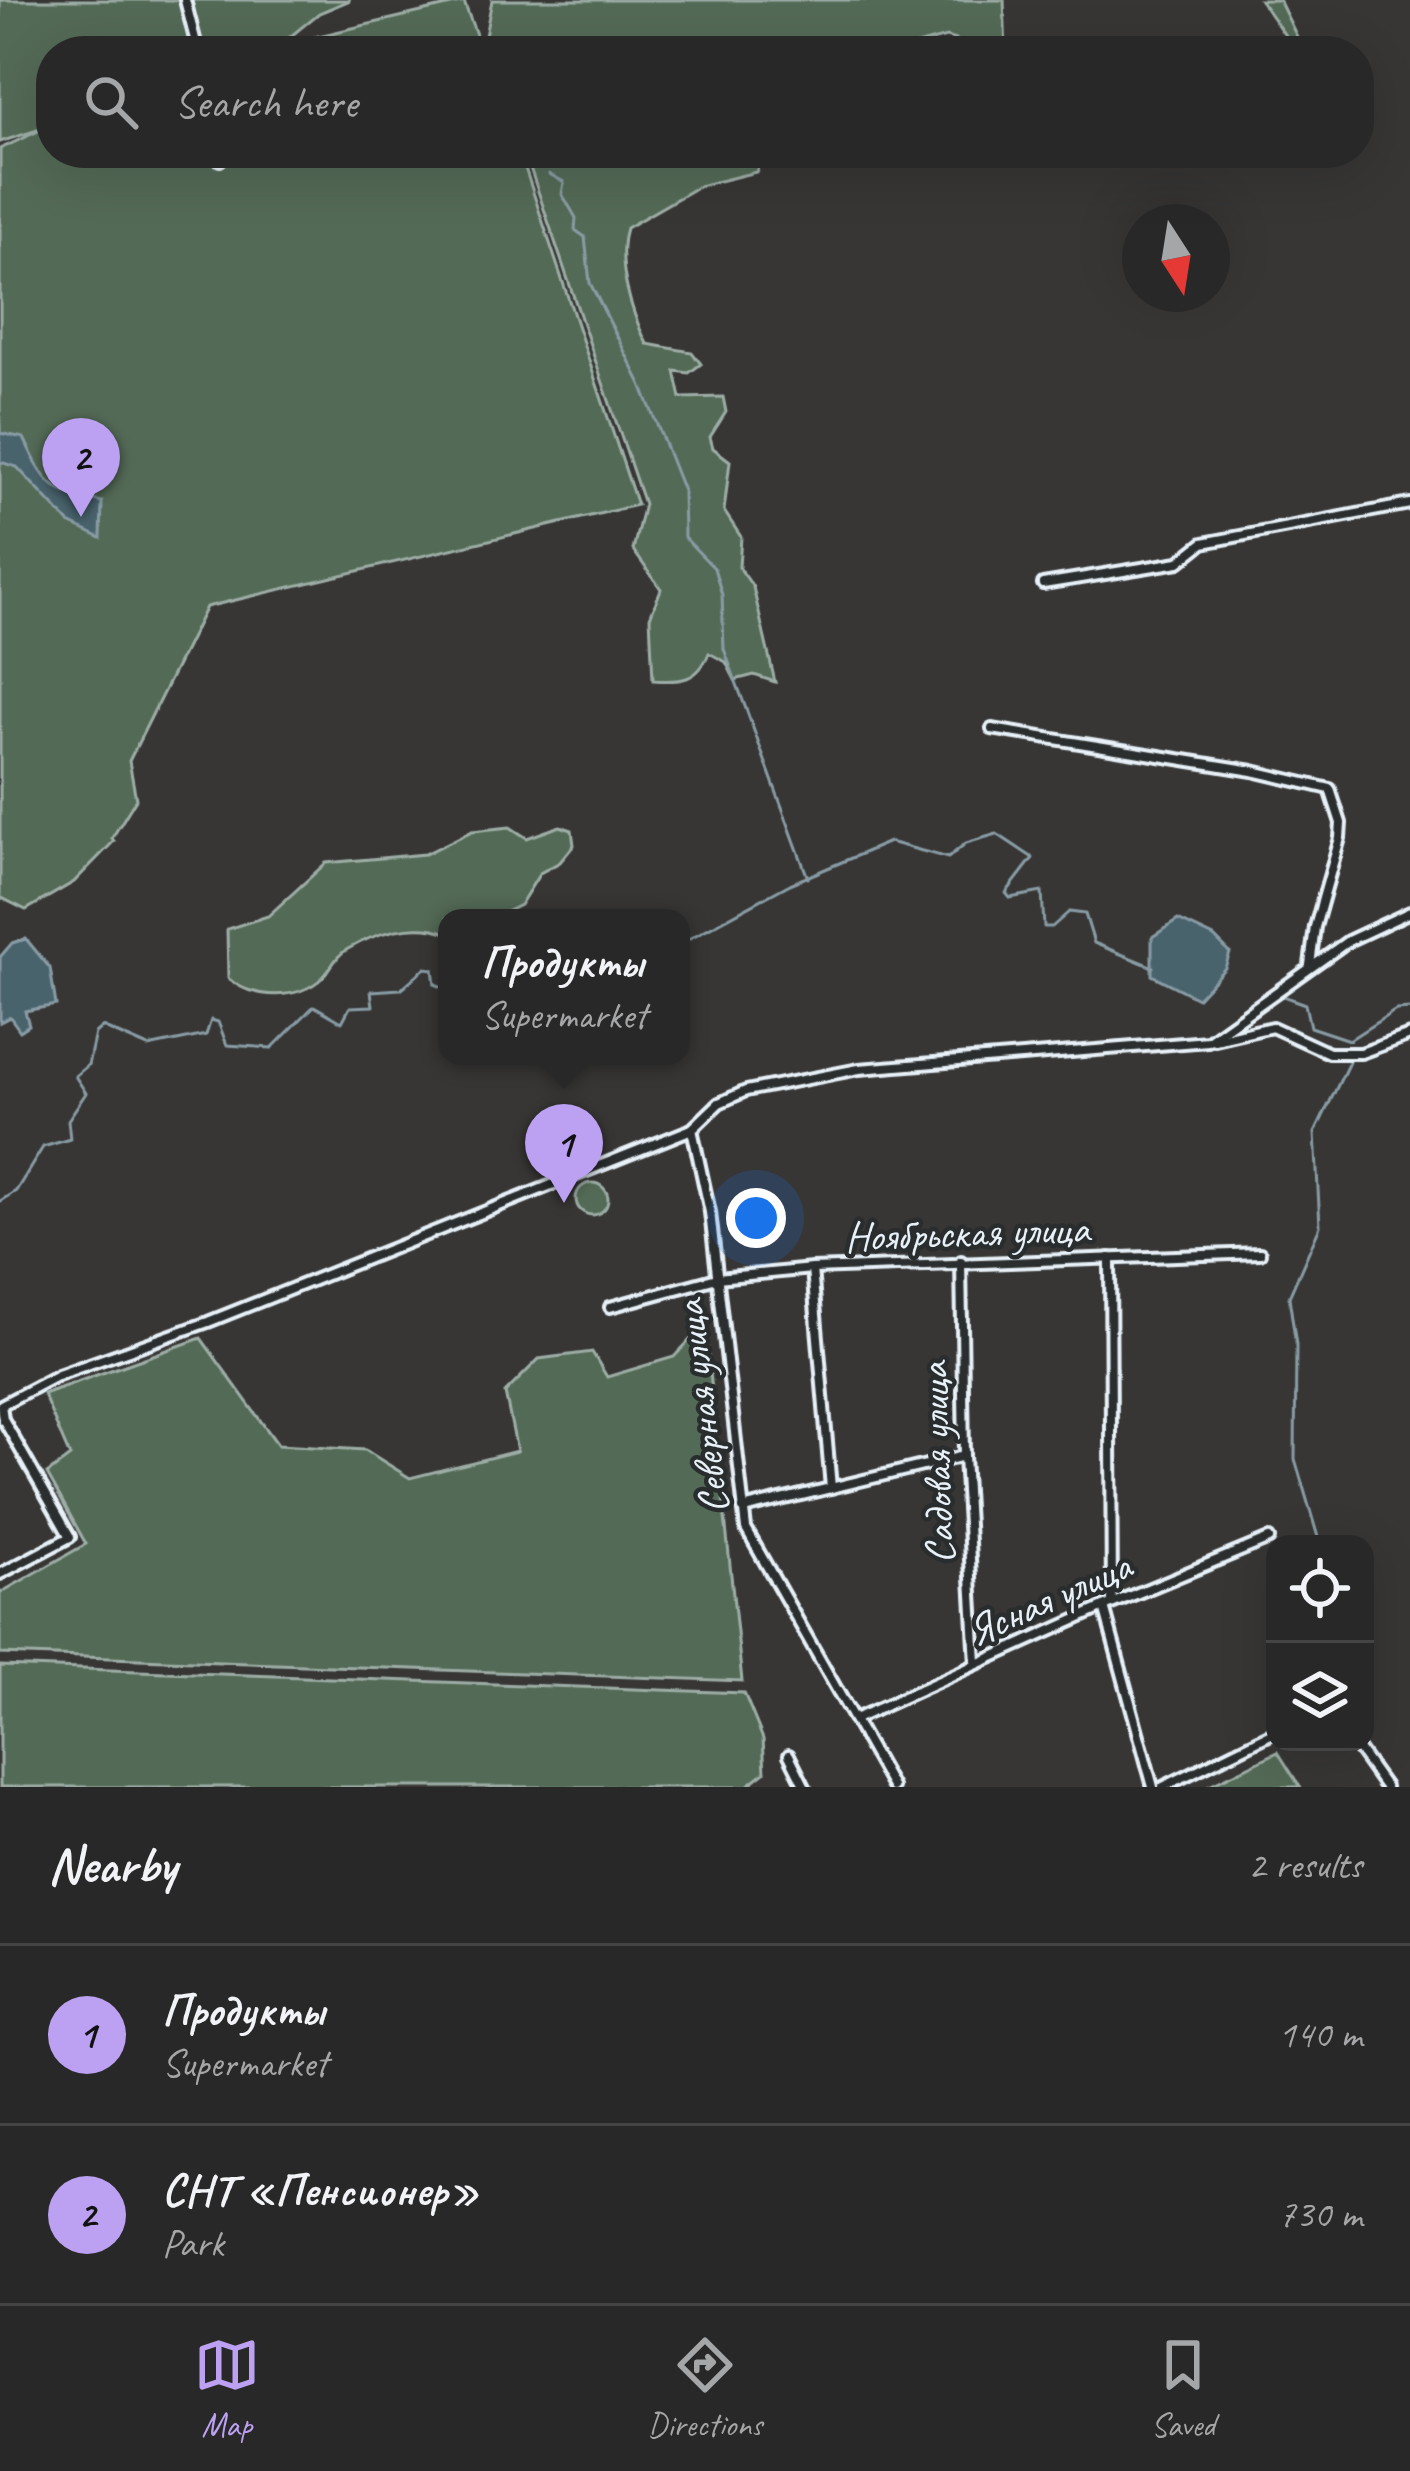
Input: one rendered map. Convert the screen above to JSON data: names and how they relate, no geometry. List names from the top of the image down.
{
  "streets": {
    "street": [
      "Ноябрьская улица",
      "Северная улица",
      "Садовая улица",
      "Ясная улица"
    ]
  },
  "crossings": [
    ["Ноябрьская улица", "Северная улица"],
    ["Ноябрьская улица", "Садовая улица"],
    ["Северная улица", "Ясная улица"],
    ["Садовая улица", "Ясная улица"]
  ],
  "north": "bottom",
  "page": {
    "search": "Search here",
    "pins": ["2", "1"],
    "popup": ["Продукты", "Supermarket"],
    "heading": ["Nearby", "2 results"],
    "list": [
      {
        "mark": "1",
        "name": "Продукты",
        "note": "Supermarket",
        "value": "140 m"
      },
      {
        "mark": "2",
        "name": "СНТ «Пенсионер»",
        "note": "Park",
        "value": "730 m"
      }
    ],
    "nav": ["Map", "Directions", "Saved"]
  }
}
